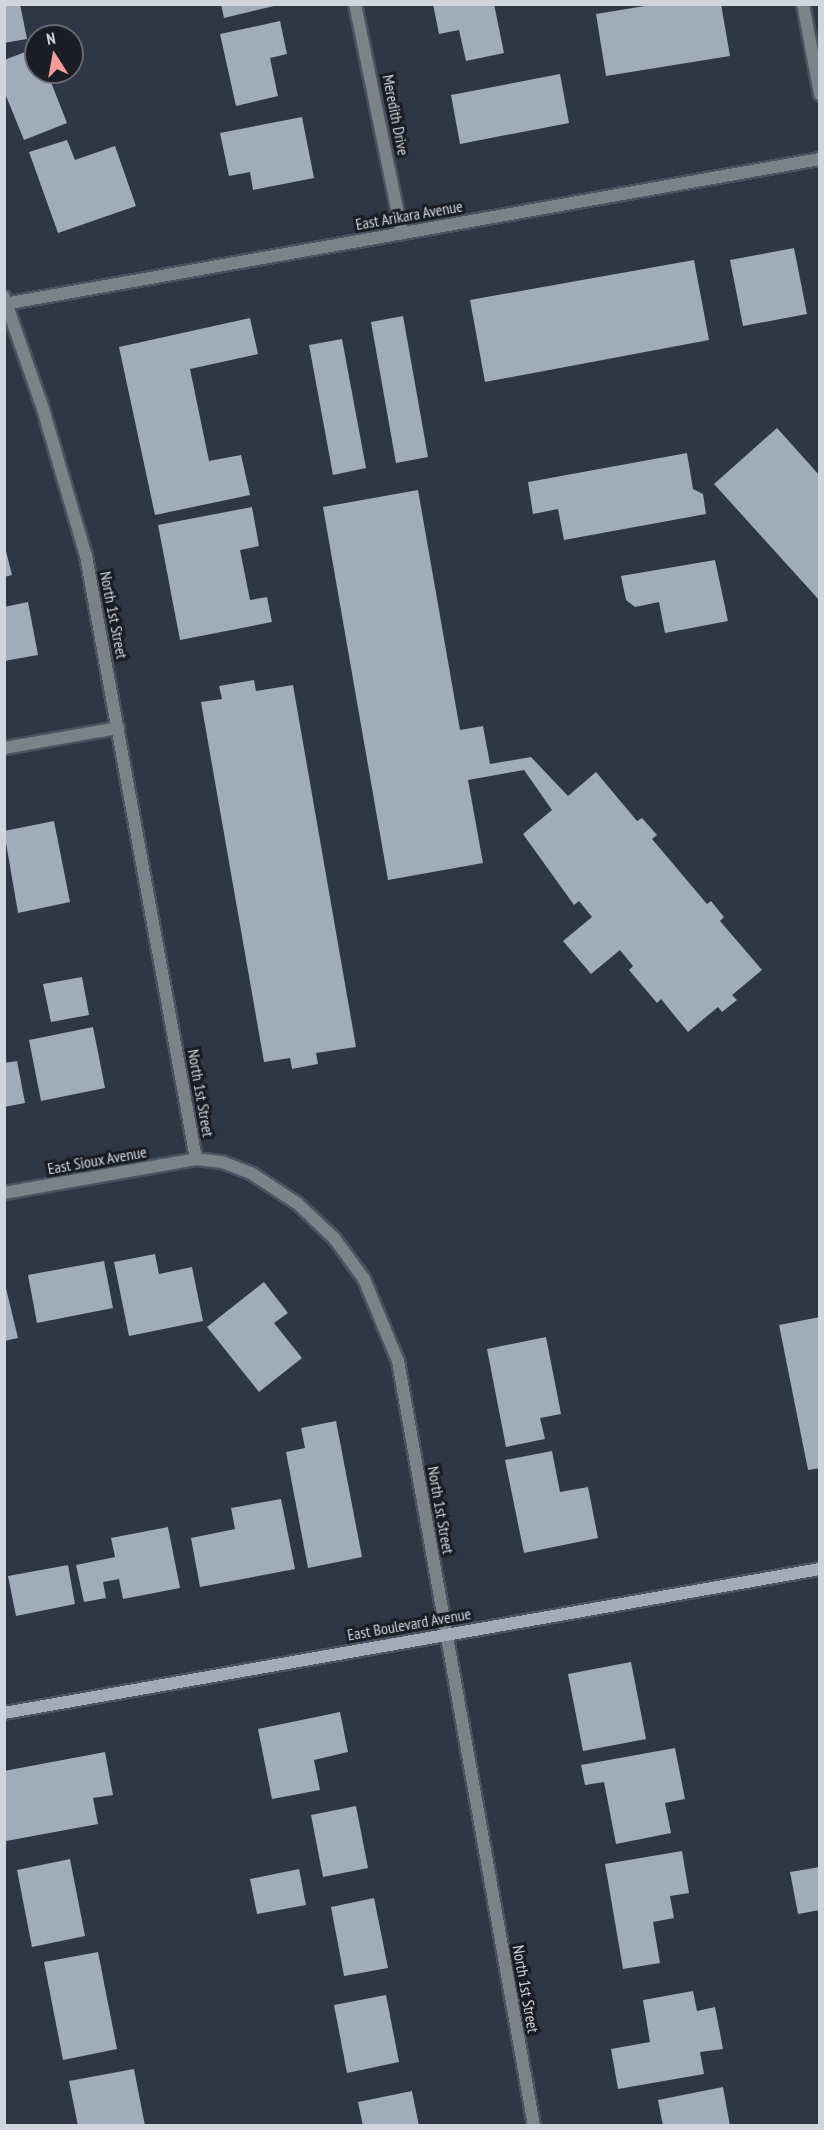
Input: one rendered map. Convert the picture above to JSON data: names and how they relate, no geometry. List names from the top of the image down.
{
  "streets": {
    "street": [
      "Meredith Drive",
      "East Arikara Avenue",
      "North 1st Street",
      "East Sioux Avenue",
      "East Boulevard Avenue"
    ]
  },
  "crossings": [
    ["Meredith Drive", "East Arikara Avenue"],
    ["East Arikara Avenue", "North 1st Street"],
    ["North 1st Street", "East Sioux Avenue"],
    ["North 1st Street", "East Boulevard Avenue"]
  ],
  "north": "top"
}
